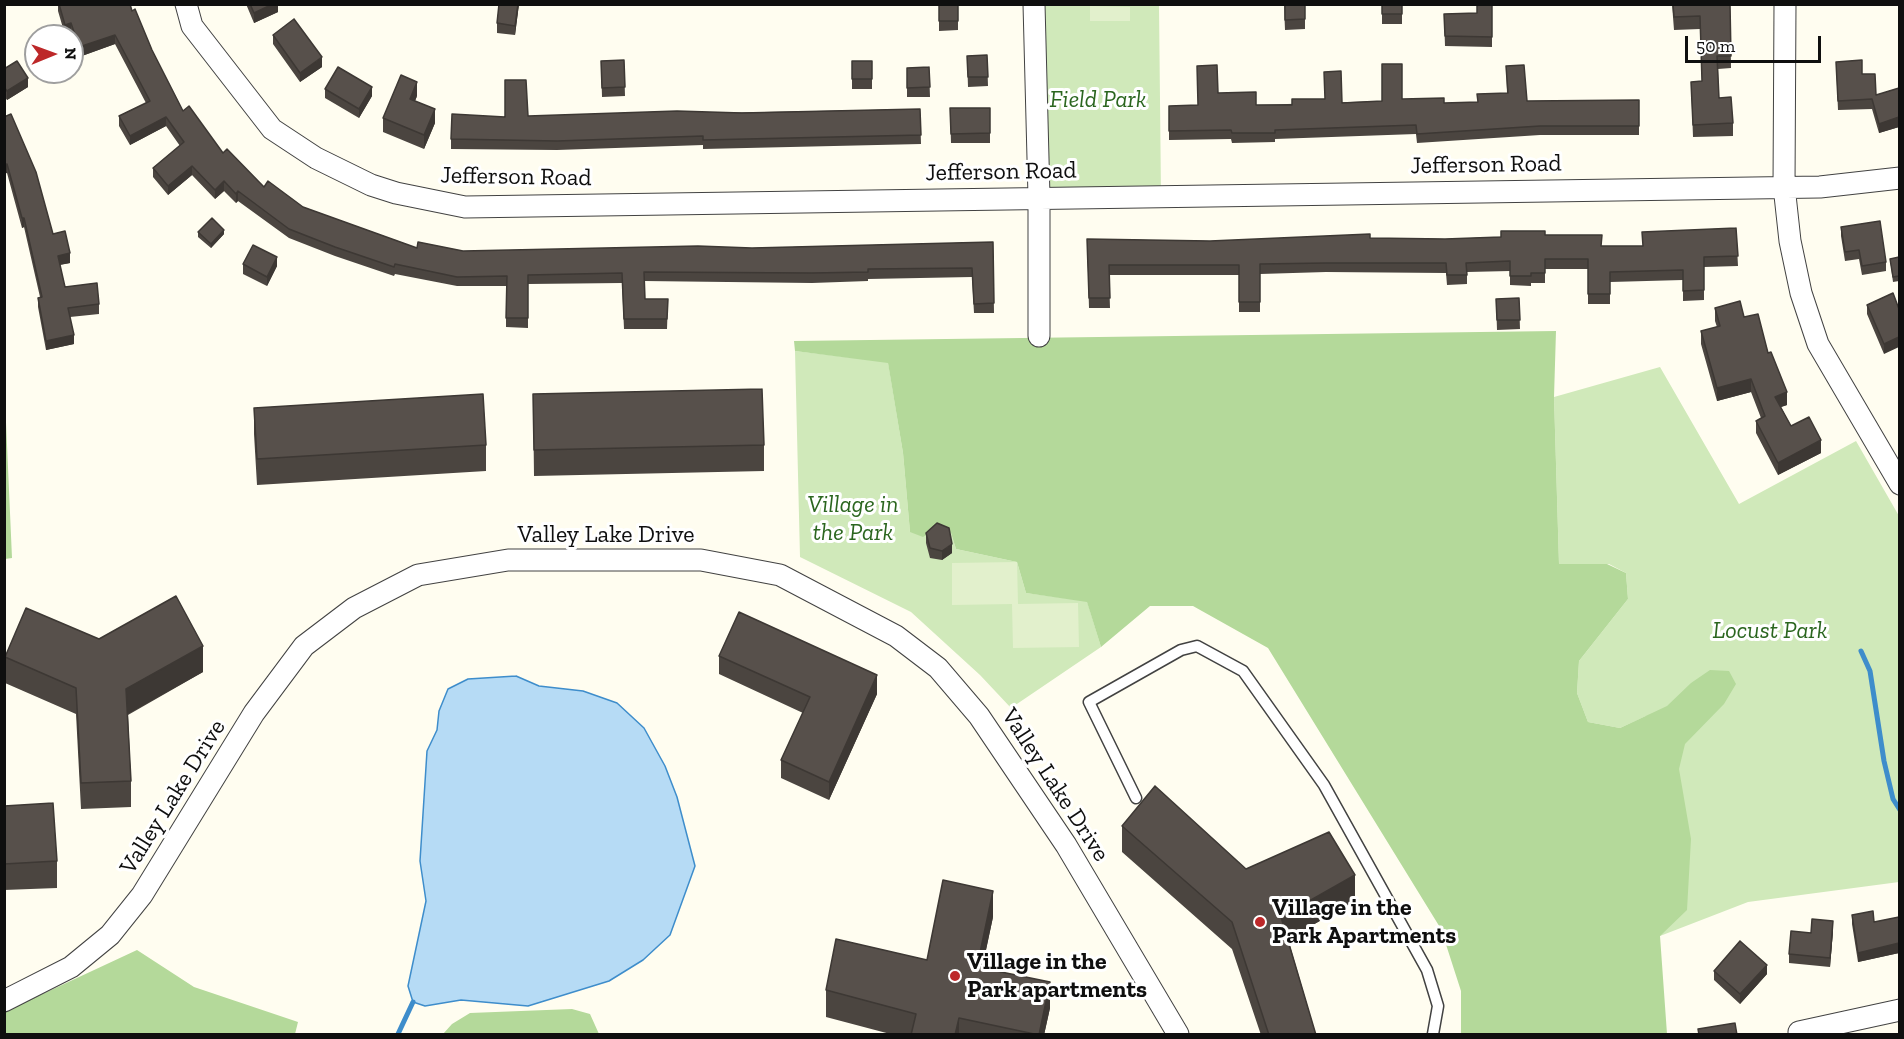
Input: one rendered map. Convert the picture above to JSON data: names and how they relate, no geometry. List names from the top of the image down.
{
  "streets": {
    "street": ["Jefferson Road", "Valley Lake Drive"]
  },
  "parks": ["Field Park", "Village in the Park", "Locust Park"],
  "places": ["Village in the Park Apartments", "Village in the Park apartments"],
  "scale_bar": "50 m",
  "north": "right"
}
